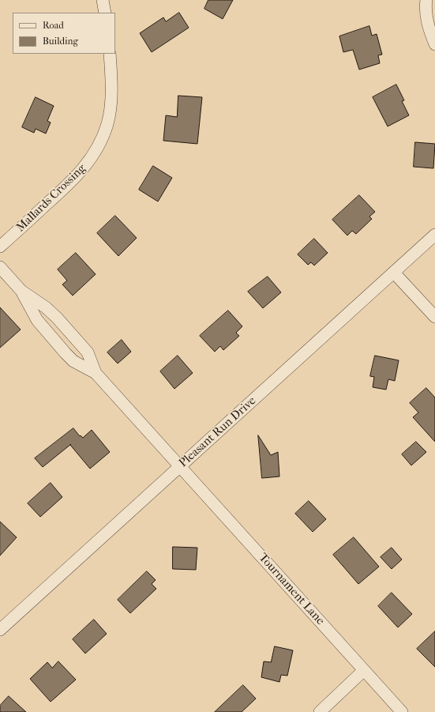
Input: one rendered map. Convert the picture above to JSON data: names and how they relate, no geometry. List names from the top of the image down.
{
  "streets": {
    "street": ["Mallards Crossing", "Pleasant Run Drive", "Tournament Lane"]
  },
  "crossings": [
    ["Pleasant Run Drive", "Tournament Lane"]
  ],
  "legend": ["Road", "Building"]
}
